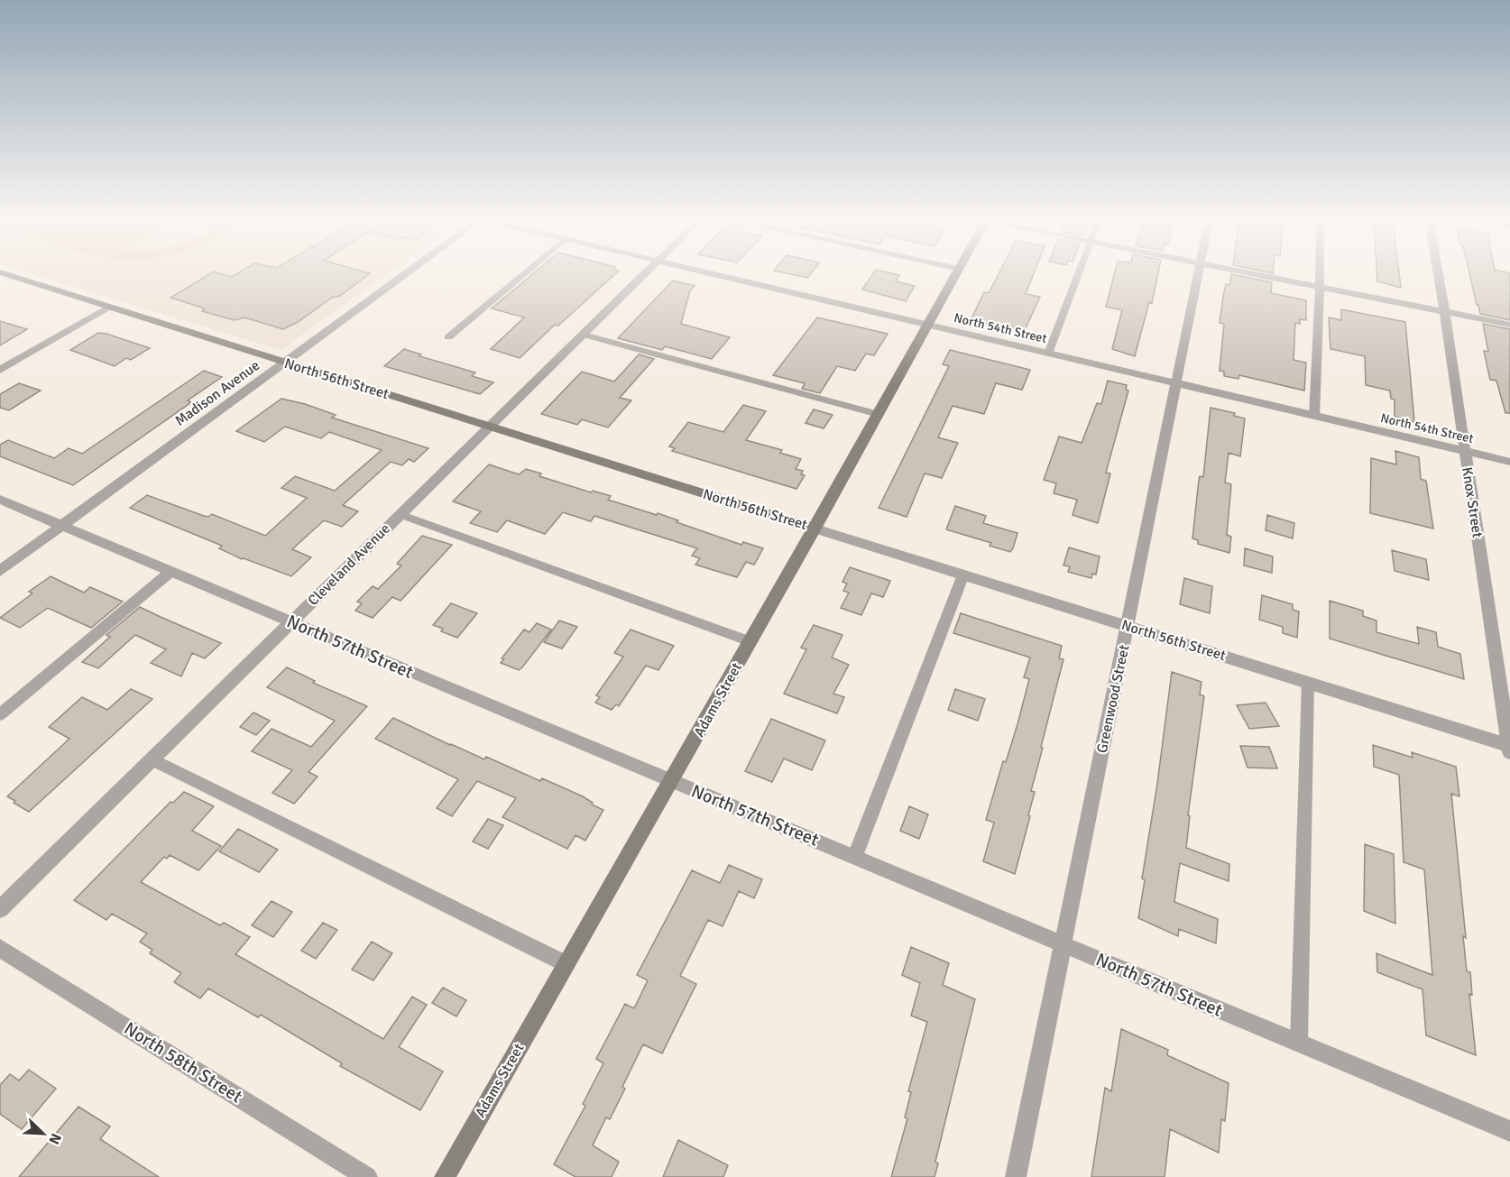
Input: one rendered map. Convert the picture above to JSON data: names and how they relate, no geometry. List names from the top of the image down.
{
  "streets": {
    "main road": ["North 56th Street", "Adams Street"],
    "street": [
      "North 54th Street",
      "Madison Avenue",
      "Knox Street",
      "Cleveland Avenue",
      "North 57th Street",
      "Greenwood Street",
      "North 58th Street"
    ]
  },
  "crossings": [
    ["North 54th Street", "Knox Street"],
    ["North 54th Street", "Greenwood Street"],
    ["North 54th Street", "Adams Street"],
    ["North 56th Street", "Madison Avenue"],
    ["North 56th Street", "Knox Street"],
    ["North 56th Street", "Cleveland Avenue"],
    ["North 56th Street", "Greenwood Street"],
    ["North 56th Street", "Adams Street"],
    ["Madison Avenue", "North 57th Street"],
    ["Cleveland Avenue", "North 57th Street"],
    ["North 57th Street", "Greenwood Street"],
    ["North 57th Street", "Adams Street"]
  ],
  "north": "bottom right"
}
